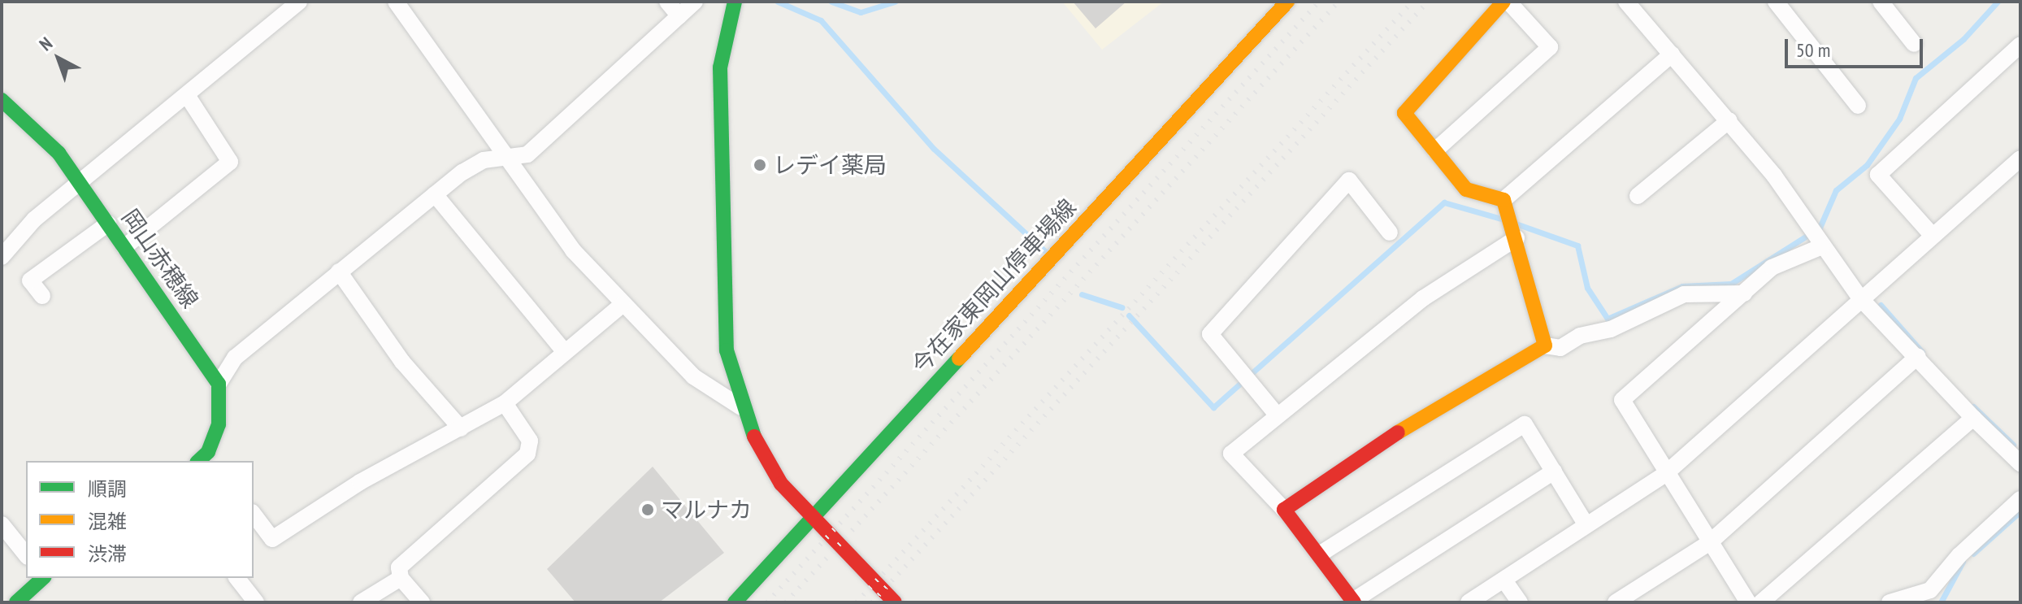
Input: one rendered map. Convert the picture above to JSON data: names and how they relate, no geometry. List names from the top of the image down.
{
  "streets": {
    "street": ["岡山赤穂線", "今在家東岡山停車場線"]
  },
  "places": ["レデイ薬局", "マルナカ"],
  "legend": ["順調", "混雑", "渋滞"],
  "scale_bar": "50 m",
  "north": "top left"
}
